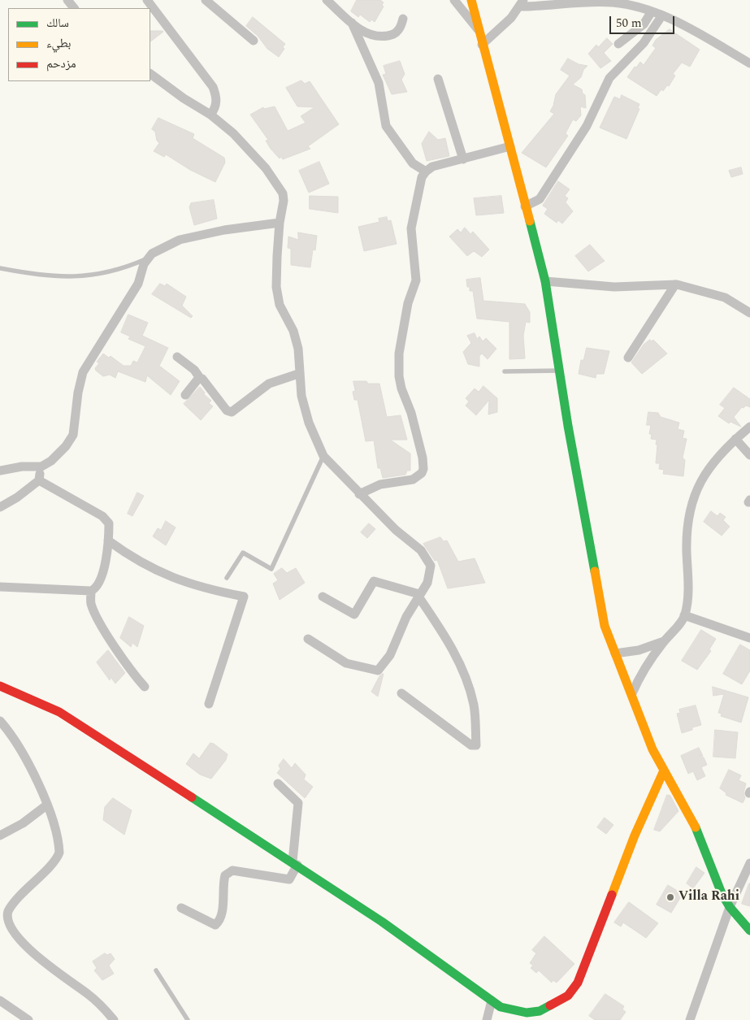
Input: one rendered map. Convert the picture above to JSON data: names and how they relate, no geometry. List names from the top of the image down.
{
  "places": ["Villa Rahi"],
  "legend": ["سالك", "بطيء", "مزدحم"],
  "scale_bar": "50 m"
}
